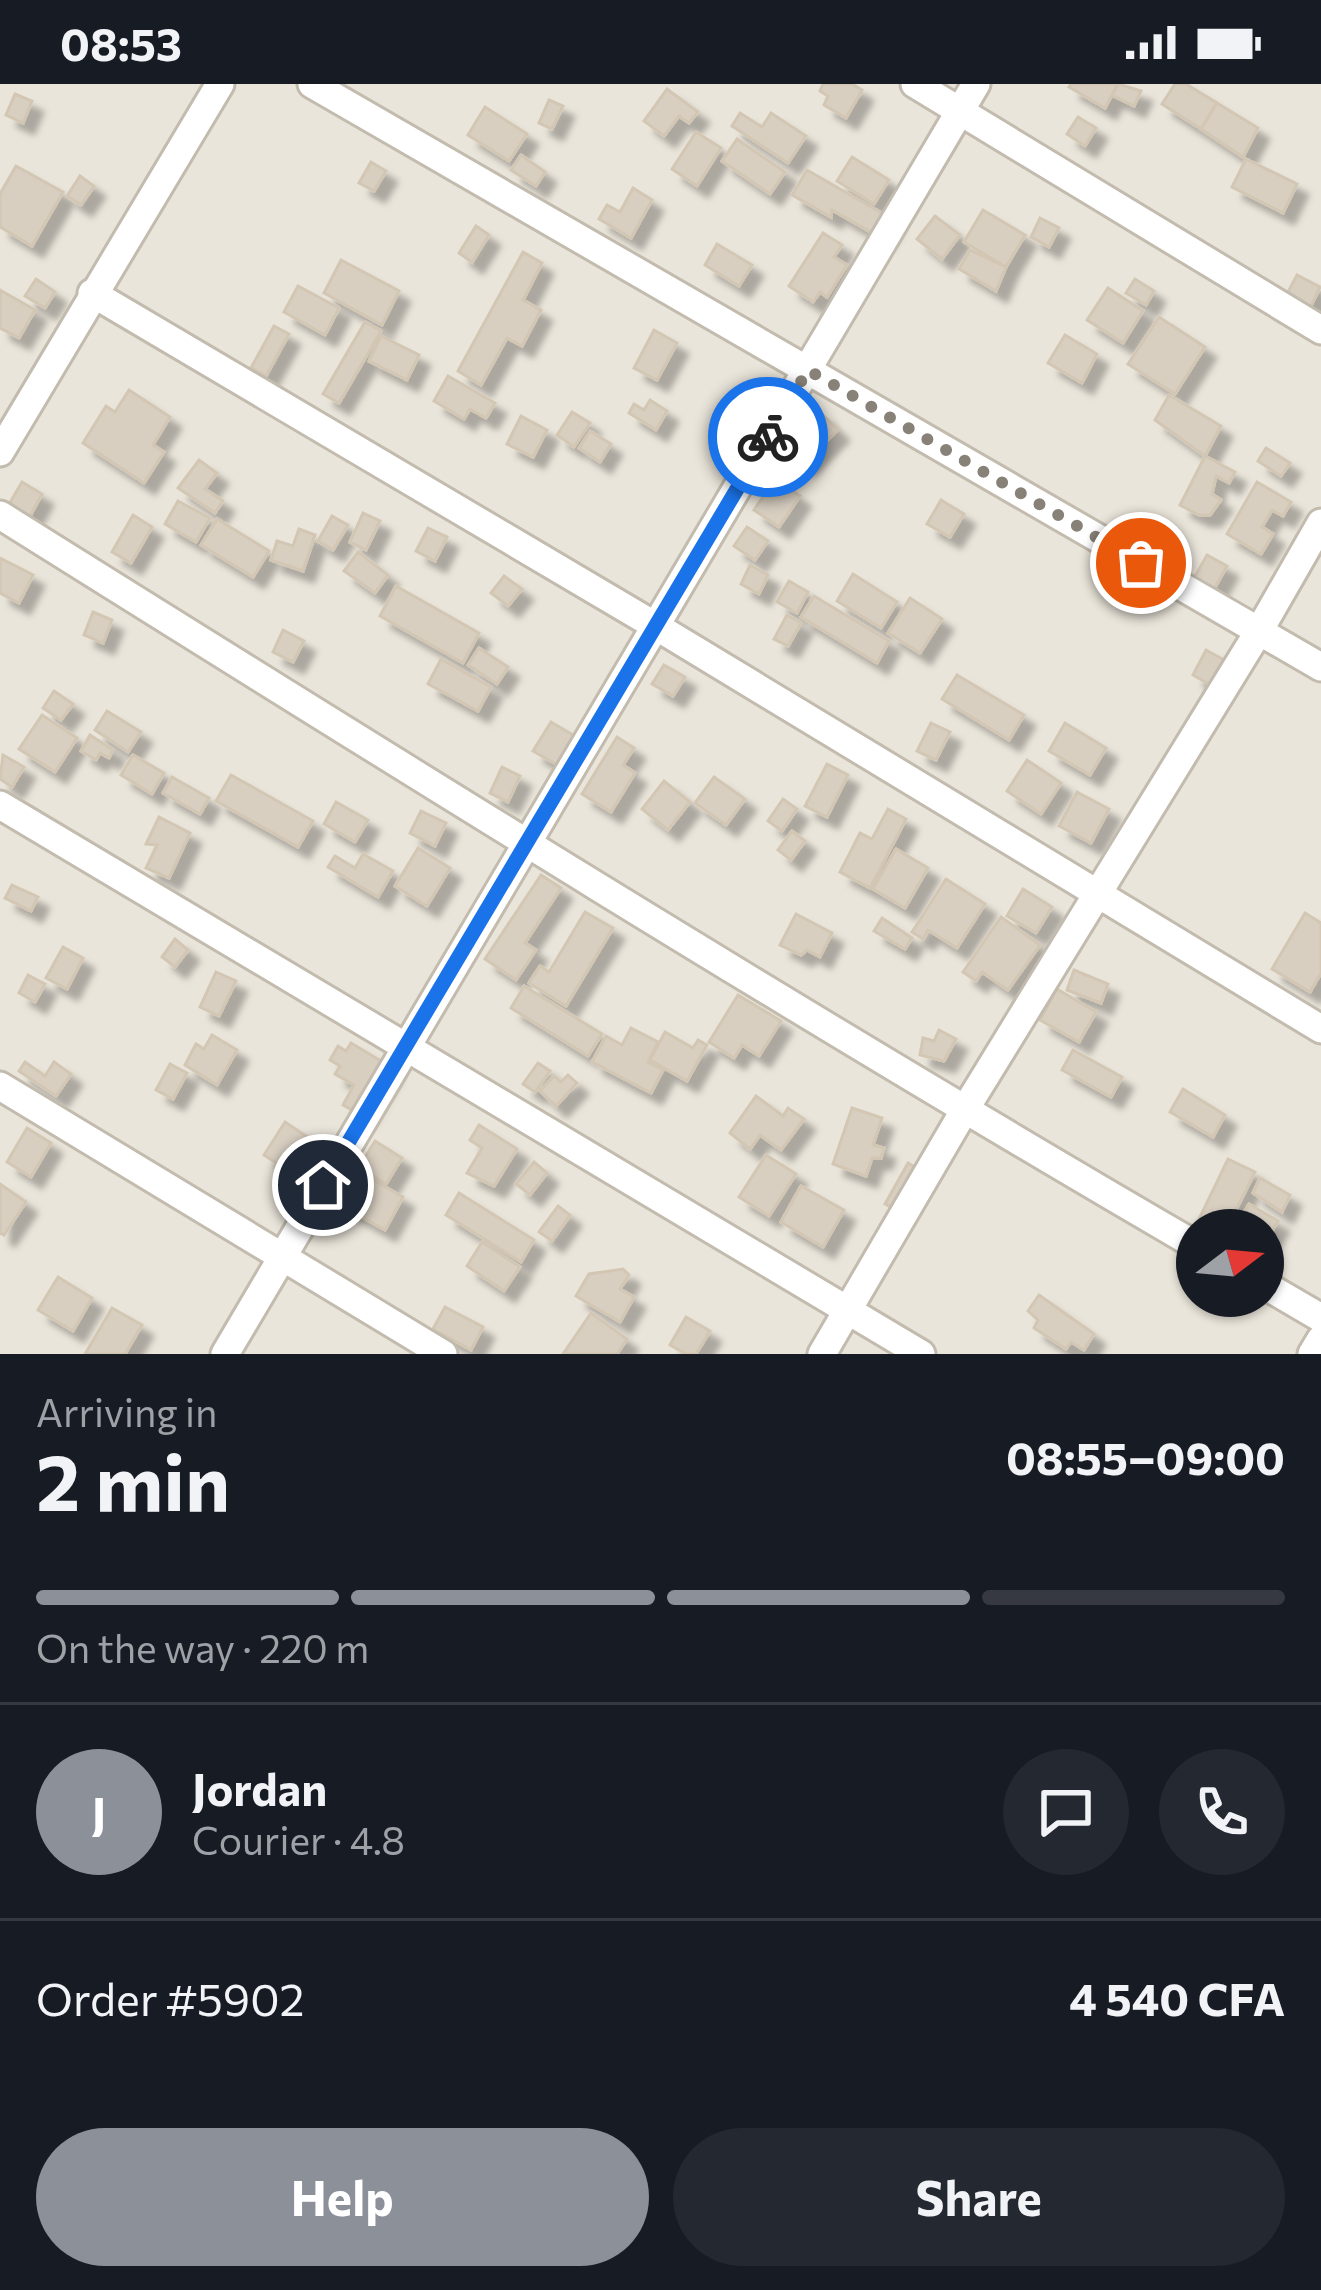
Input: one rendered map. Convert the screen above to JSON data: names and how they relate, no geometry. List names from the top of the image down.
{
  "north": "right",
  "page": {
    "status": "08:53",
    "heading": ["2 min", "Arriving in", "08:55–09:00"],
    "panel": [
      "Jordan",
      "Courier · 4.8",
      "Order #5902",
      "4 540 CFA"
    ],
    "bar": "On the way · 220 m",
    "round": "J",
    "buttons": ["Help", "Share"]
  }
}
